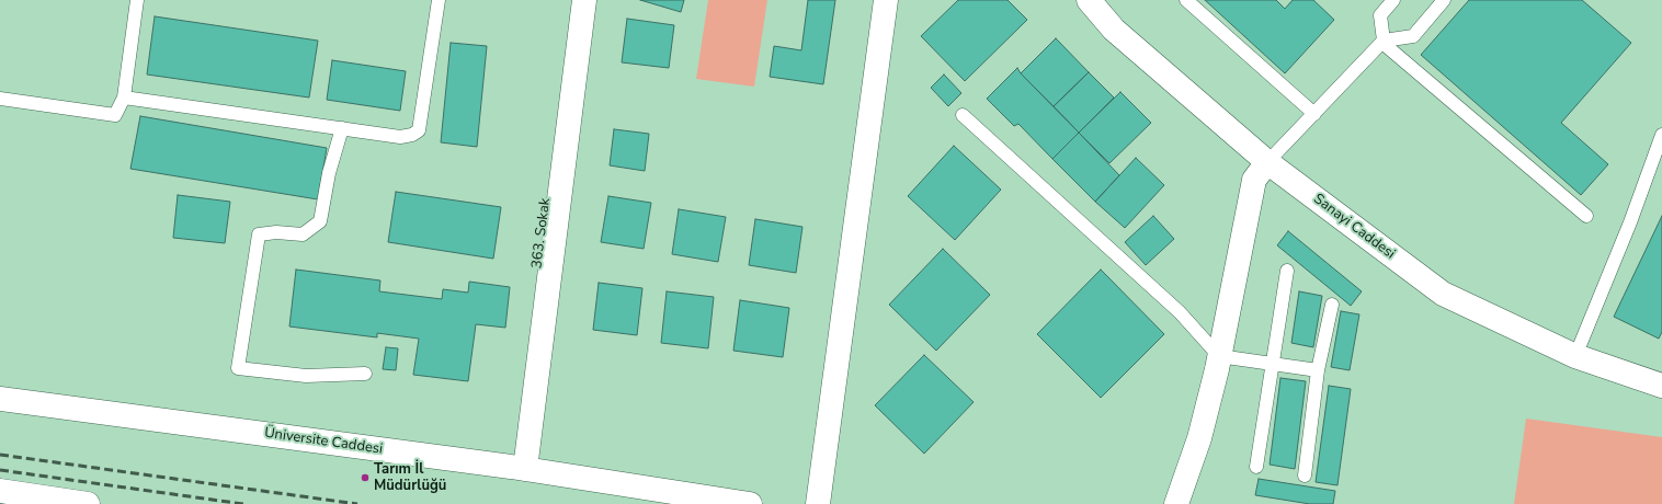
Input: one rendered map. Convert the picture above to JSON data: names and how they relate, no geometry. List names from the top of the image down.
{
  "streets": {
    "street": ["Sanayi Caddesi", "363. Sokak", "Üniversite Caddesi"]
  },
  "crossings": [
    ["363. Sokak", "Üniversite Caddesi"]
  ],
  "places": ["Tarım İl Müdürlüğü"]
}
